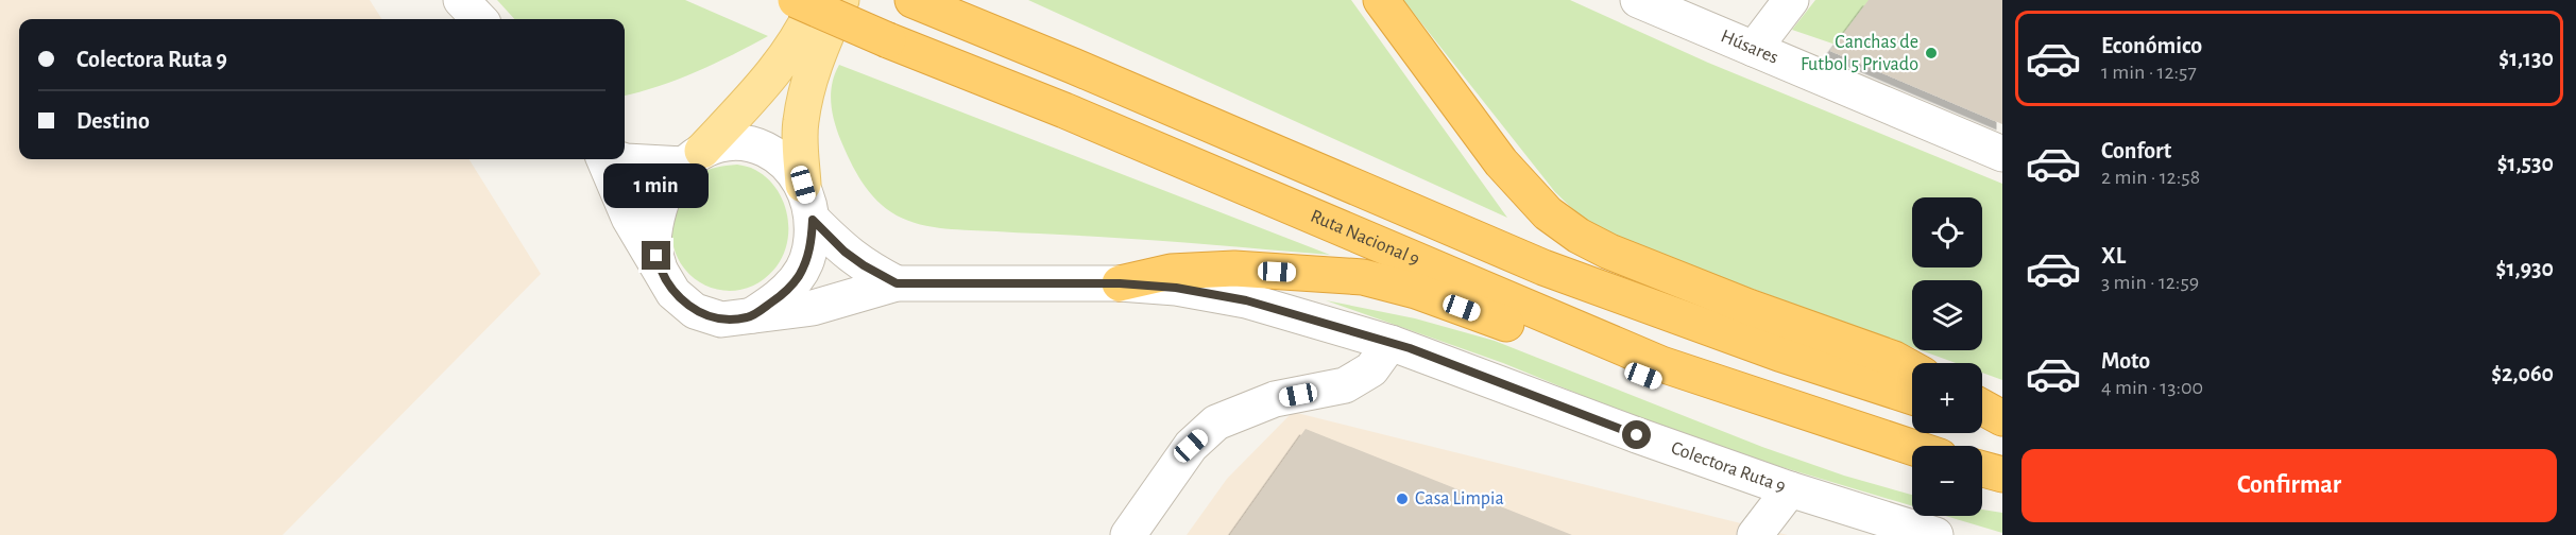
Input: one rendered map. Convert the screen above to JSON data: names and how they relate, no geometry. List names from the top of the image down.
{
  "streets": {
    "highway": ["Ruta Nacional 9"],
    "street": ["Húsares", "Colectora Ruta 9"]
  },
  "places": ["Canchas de Futbol 5 Privado", "Casa Limpia"],
  "page": {
    "list": [
      {
        "name": "Económico",
        "note": "1 min · 12:57",
        "value": "$1,130"
      },
      {
        "name": "Confort",
        "note": "2 min · 12:58",
        "value": "$1,530"
      },
      {
        "name": "XL",
        "note": "3 min · 12:59",
        "value": "$1,930"
      },
      {
        "name": "Moto",
        "note": "4 min · 13:00",
        "value": "$2,060"
      }
    ],
    "banner": ["Colectora Ruta 9", "Destino"],
    "bubble": "1 min",
    "map_buttons": ["+", "−"],
    "buttons": "Confirmar"
  }
}
